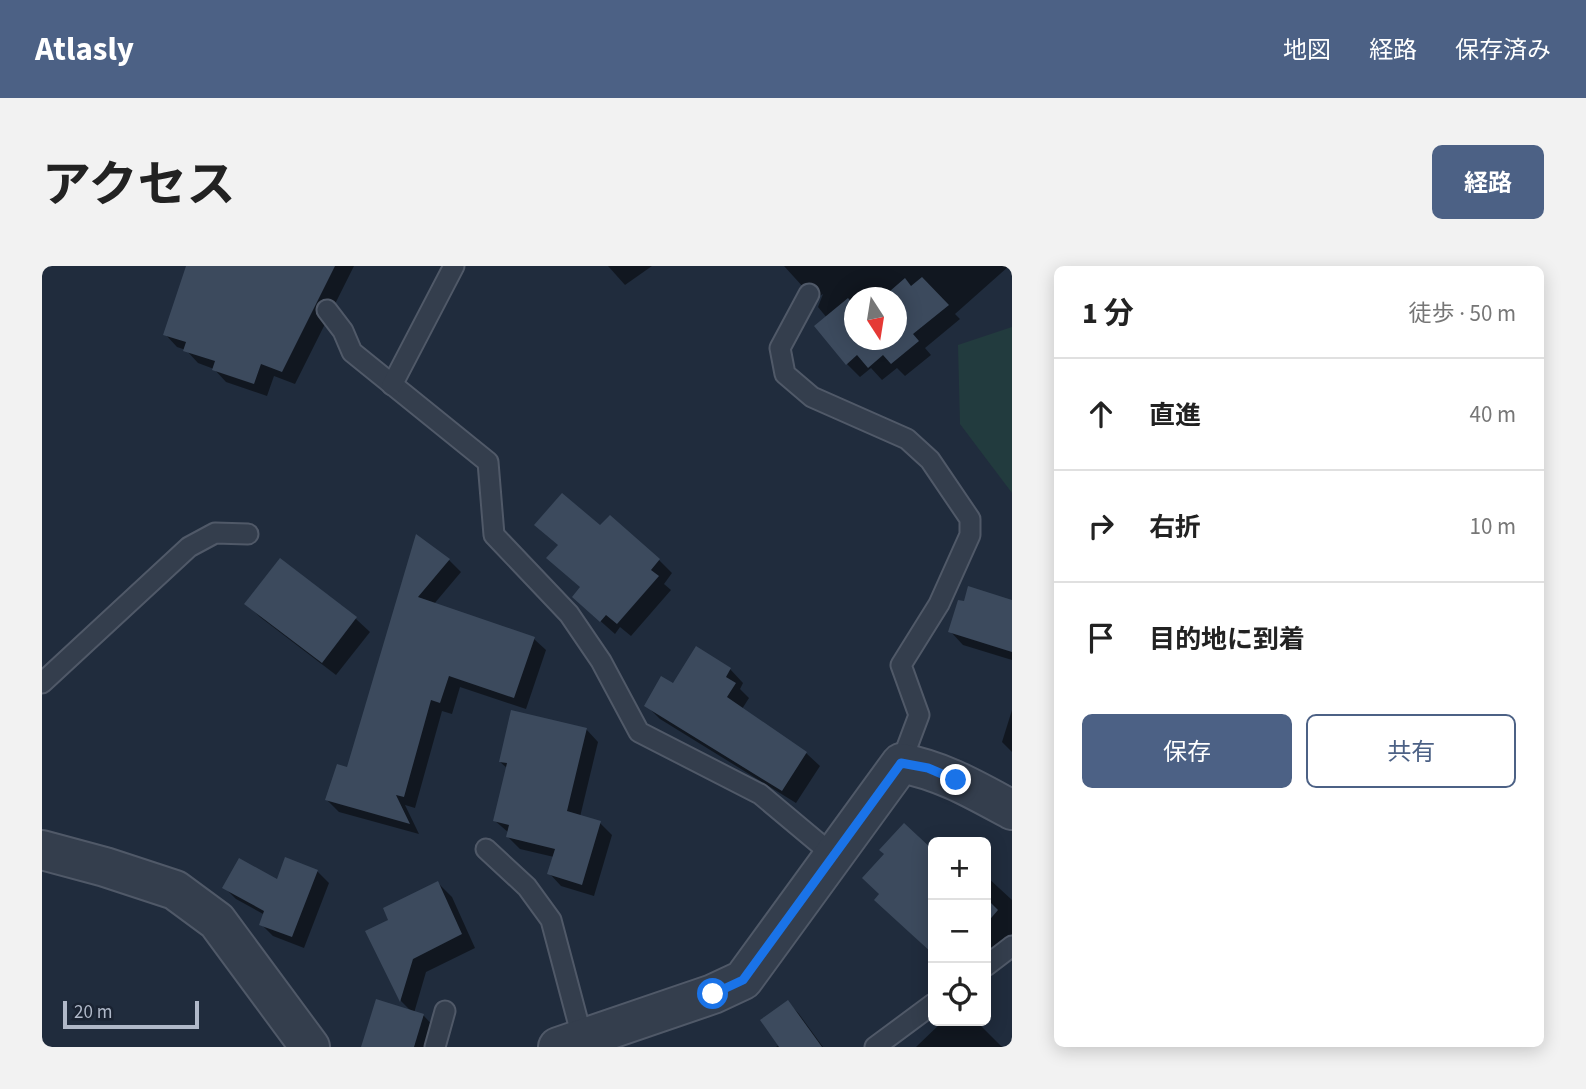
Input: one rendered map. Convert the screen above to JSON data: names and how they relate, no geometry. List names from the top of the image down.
{
  "scale_bar": "20 m",
  "north": "bottom",
  "page": {
    "header": "Atlasly",
    "nav": ["地図", "経路", "保存済み"],
    "title": "アクセス",
    "buttons": [
      "経路",
      ["保存", "共有"]
    ],
    "heading": ["1 分", "徒歩 · 50 m"],
    "list": [
      ["直進", "40 m"],
      ["右折", "10 m"],
      "目的地に到着"
    ],
    "map_buttons": ["+", "−"],
    "scale": "20 m"
  }
}
